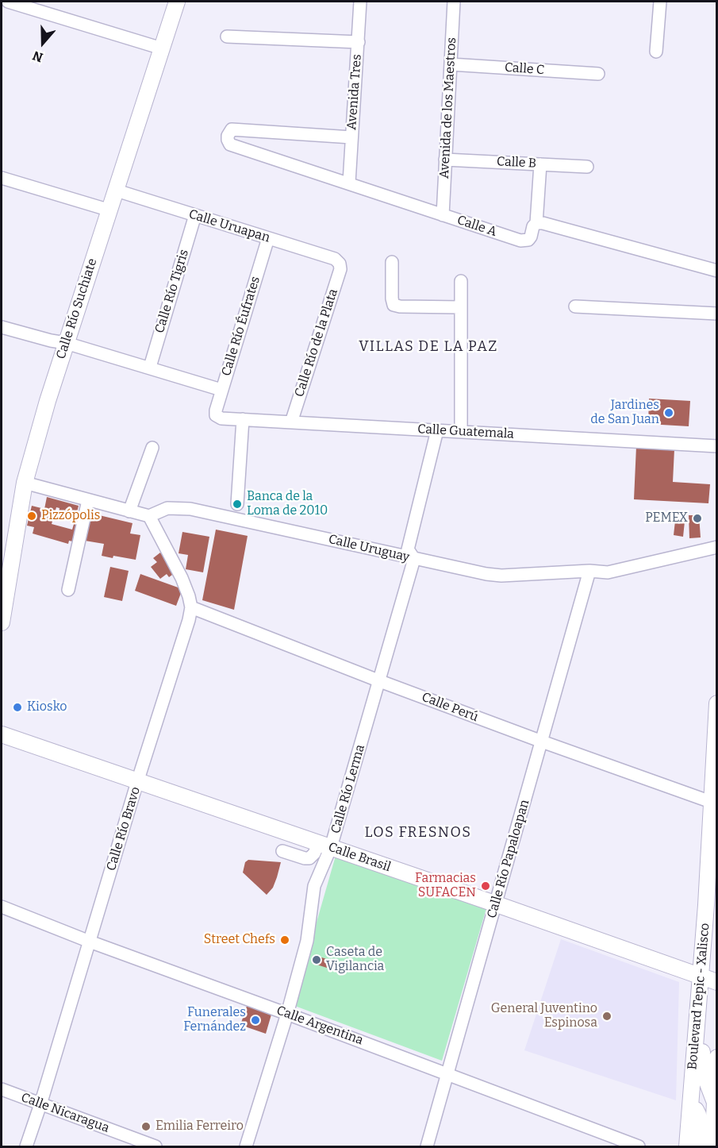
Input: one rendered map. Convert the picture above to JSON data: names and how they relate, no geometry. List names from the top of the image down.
{
  "streets": {
    "main road": ["Calle Río Suchiate", "Calle Brasil", "Boulevard Tepic - Xalisco"],
    "street": [
      "Calle C",
      "Avenida Tres",
      "Avenida de los Maestros",
      "Calle B",
      "Calle Uruapan",
      "Calle A",
      "Calle Río Tigris",
      "Calle Río Éufrates",
      "Calle Río de la Plata",
      "Calle Guatemala",
      "Calle Uruguay",
      "Calle Perú",
      "Calle Río Lerma",
      "Calle Río Bravo",
      "Calle Río Papaloapan",
      "Calle Argentina",
      "Calle Nicaragua"
    ]
  },
  "crossings": [
    ["Calle C", "Avenida de los Maestros"],
    ["Avenida Tres", "Calle A"],
    ["Avenida de los Maestros", "Calle B"],
    ["Avenida de los Maestros", "Calle A"],
    ["Calle Uruapan", "Calle Río Tigris"],
    ["Calle Uruapan", "Calle Río Suchiate"],
    ["Calle Uruapan", "Calle Río Éufrates"],
    ["Calle Uruapan", "Calle Río de la Plata"],
    ["Calle Río Éufrates", "Calle Guatemala"],
    ["Calle Río de la Plata", "Calle Guatemala"],
    ["Calle Guatemala", "Calle Río Lerma"],
    ["Calle Uruguay", "Calle Río Lerma"],
    ["Calle Uruguay", "Calle Río Papaloapan"],
    ["Calle Perú", "Calle Río Lerma"],
    ["Calle Perú", "Calle Río Bravo"],
    ["Calle Perú", "Calle Río Papaloapan"],
    ["Calle Perú", "Boulevard Tepic - Xalisco"],
    ["Calle Río Lerma", "Calle Brasil"],
    ["Calle Río Lerma", "Calle Argentina"],
    ["Calle Río Bravo", "Calle Brasil"],
    ["Calle Río Bravo", "Calle Argentina"],
    ["Calle Río Bravo", "Calle Nicaragua"],
    ["Calle Brasil", "Calle Río Papaloapan"],
    ["Calle Brasil", "Boulevard Tepic - Xalisco"],
    ["Calle Río Papaloapan", "Calle Argentina"]
  ],
  "districts": ["VILLAS DE LA PAZ", "LOS FRESNOS"],
  "places": [
    "Jardines de San Juan",
    "Banca de la Loma de 2010",
    "Pizzópolis",
    "PEMEX",
    "Kiosko",
    "Farmacias SUFACEN",
    "Street Chefs",
    "Caseta de Vigilancia",
    "General Juventino Espinosa",
    "Funerales Fernández",
    "Emilia Ferreiro"
  ],
  "north": "bottom"
}
